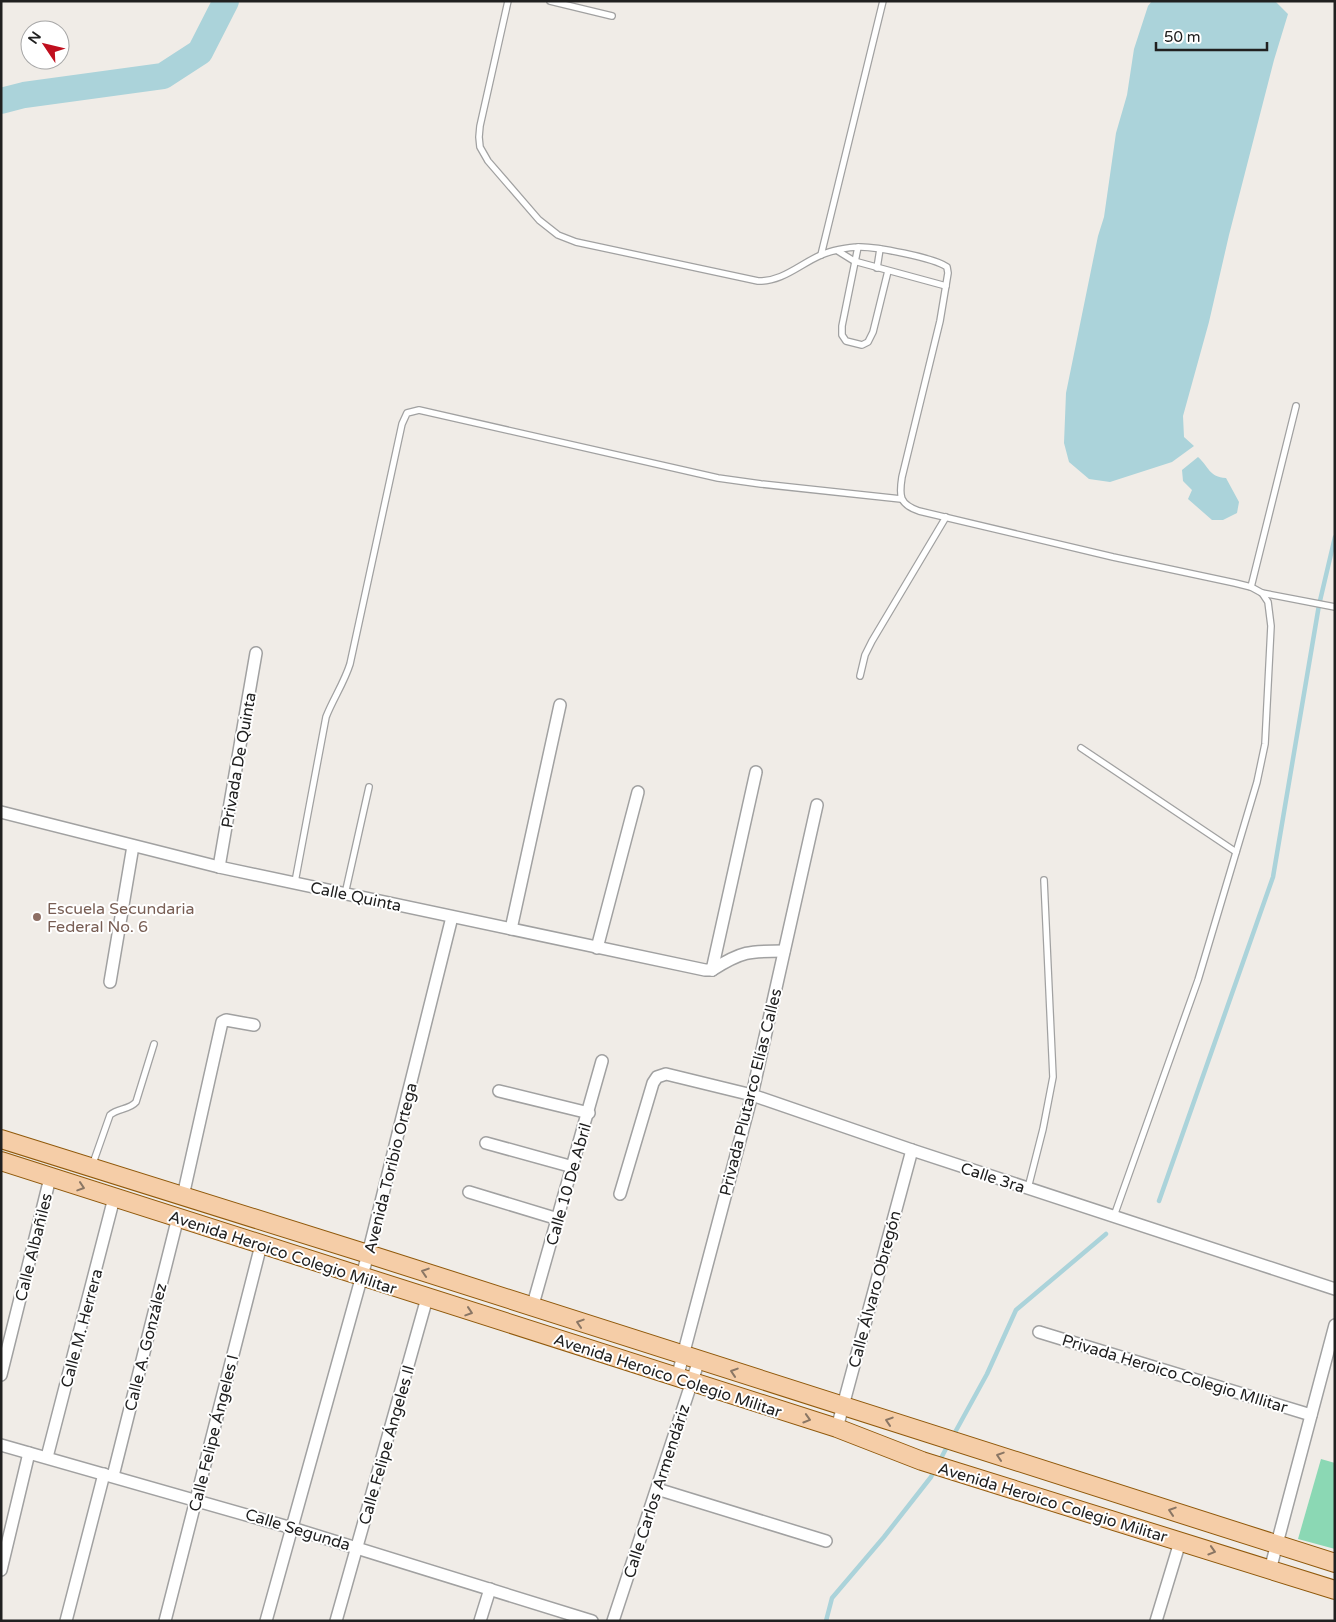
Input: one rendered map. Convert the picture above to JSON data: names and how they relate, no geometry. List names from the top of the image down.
{
  "streets": {
    "main road": ["Avenida Heroico Colegio Militar"],
    "street": [
      "Privada De Quinta",
      "Calle Quinta",
      "Privada Plutarco Elías Calles",
      "Avenida Toribio Ortega",
      "Calle 3ra",
      "Calle 10 De Abril",
      "Calle Albañiles",
      "Calle Álvaro Obregón",
      "Calle M. Herrera",
      "Calle A. González",
      "Privada Heroico Colegio MIlitar",
      "Calle Felipe Ángeles I",
      "Calle Felipe Ángeles Il",
      "Calle Carlos Armendáriz",
      "Calle Segunda"
    ]
  },
  "crossings": [
    ["Privada De Quinta", "Calle Quinta"],
    ["Calle Quinta", "Avenida Toribio Ortega"],
    ["Privada Plutarco Elías Calles", "Calle 3ra"],
    ["Privada Plutarco Elías Calles", "Avenida Heroico Colegio Militar"],
    ["Privada Plutarco Elías Calles", "Calle Carlos Armendáriz"],
    ["Avenida Toribio Ortega", "Avenida Heroico Colegio Militar"],
    ["Avenida Toribio Ortega", "Calle Segunda"],
    ["Calle 3ra", "Calle Álvaro Obregón"],
    ["Calle 10 De Abril", "Avenida Heroico Colegio Militar"],
    ["Calle Albañiles", "Avenida Heroico Colegio Militar"],
    ["Avenida Heroico Colegio Militar", "Calle Álvaro Obregón"],
    ["Avenida Heroico Colegio Militar", "Calle M. Herrera"],
    ["Avenida Heroico Colegio Militar", "Calle A. González"],
    ["Avenida Heroico Colegio Militar", "Calle Felipe Ángeles I"],
    ["Avenida Heroico Colegio Militar", "Calle Felipe Ángeles Il"],
    ["Avenida Heroico Colegio Militar", "Calle Carlos Armendáriz"],
    ["Calle M. Herrera", "Calle Segunda"],
    ["Calle A. González", "Calle Segunda"],
    ["Calle Felipe Ángeles I", "Calle Segunda"],
    ["Calle Felipe Ángeles Il", "Calle Segunda"]
  ],
  "places": ["Escuela Secundaria Federal No. 6"],
  "scale_bar": "50 m",
  "north": "top left"
}
